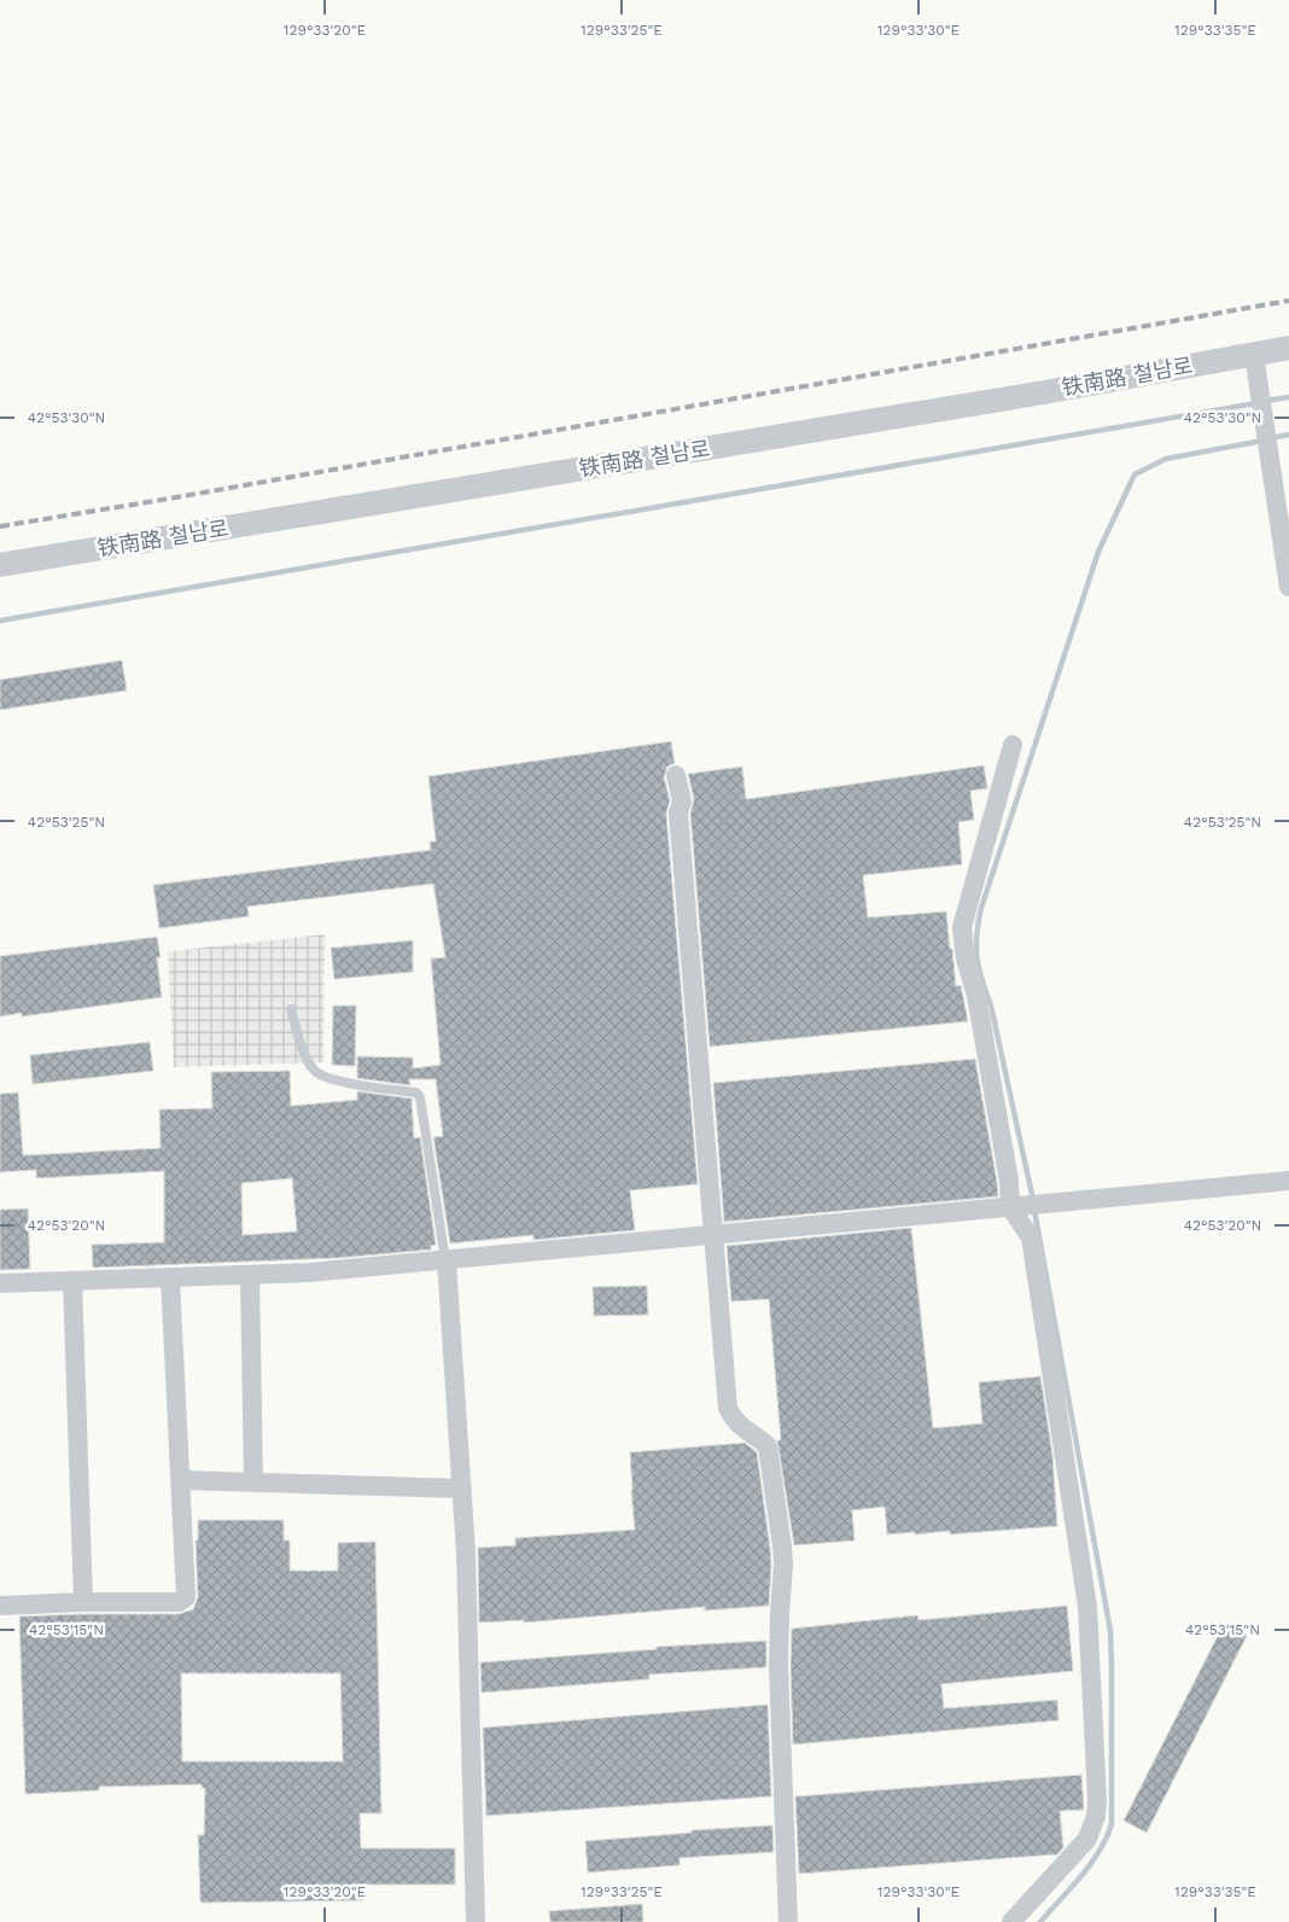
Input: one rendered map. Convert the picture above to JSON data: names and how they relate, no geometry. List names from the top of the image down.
{
  "streets": {
    "street": ["铁南路 철남로"]
  },
  "coordinates": [
    "129°33'20\"E",
    "129°33'25\"E",
    "129°33'30\"E",
    "129°33'35\"E",
    "42°53'30\"N",
    "42°53'25\"N",
    "42°53'20\"N",
    "42°53'15\"N"
  ]
}
